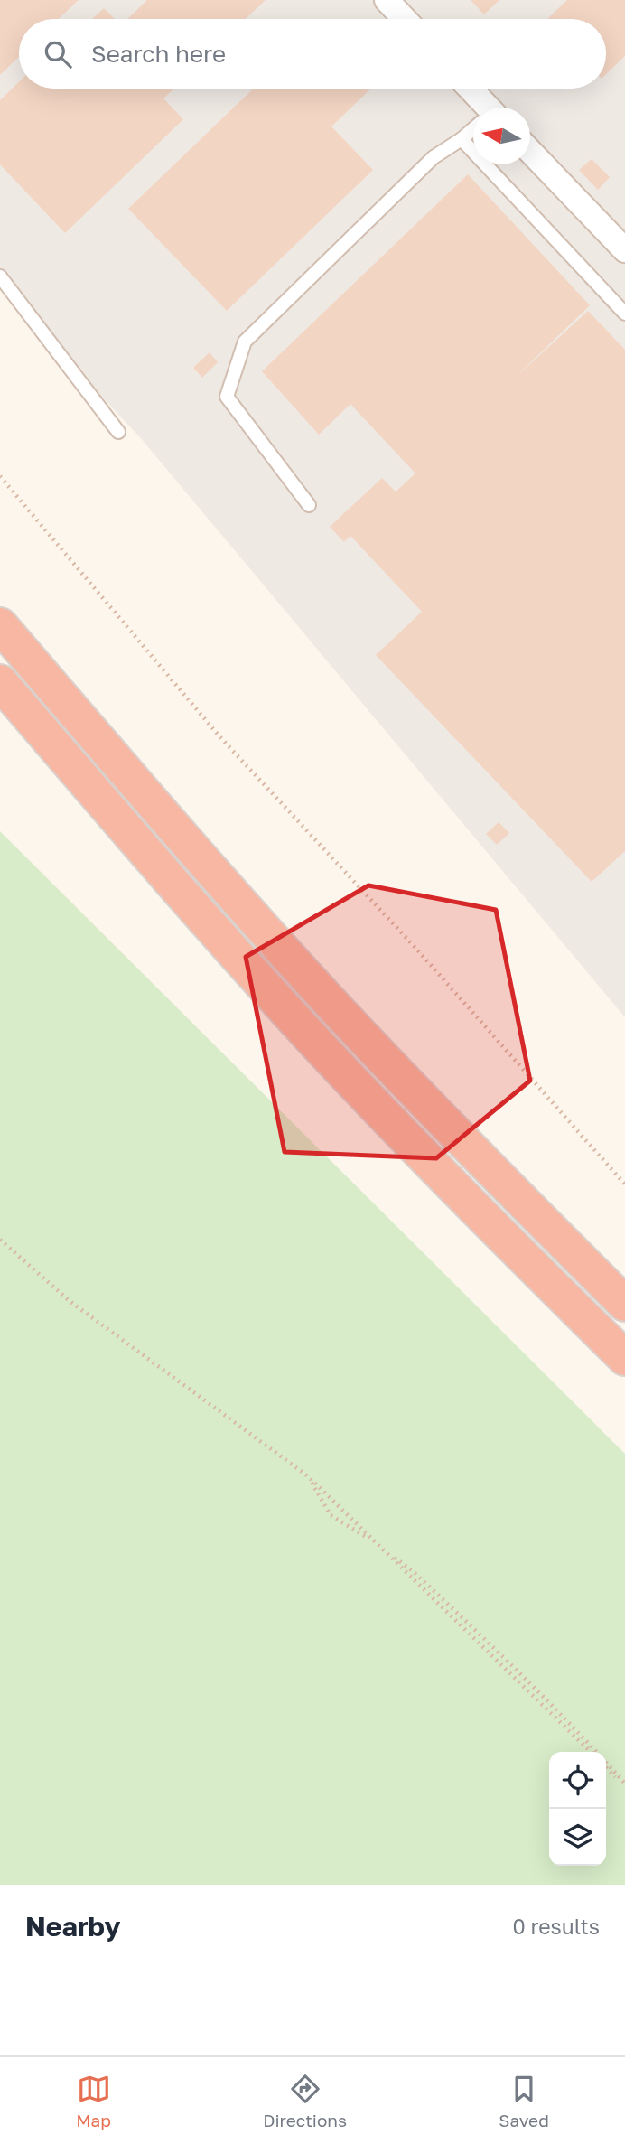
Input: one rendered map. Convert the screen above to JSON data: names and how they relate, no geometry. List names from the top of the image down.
{
  "north": "left",
  "page": {
    "search": "Search here",
    "heading": ["Nearby", "0 results"],
    "nav": ["Map", "Directions", "Saved"]
  }
}
